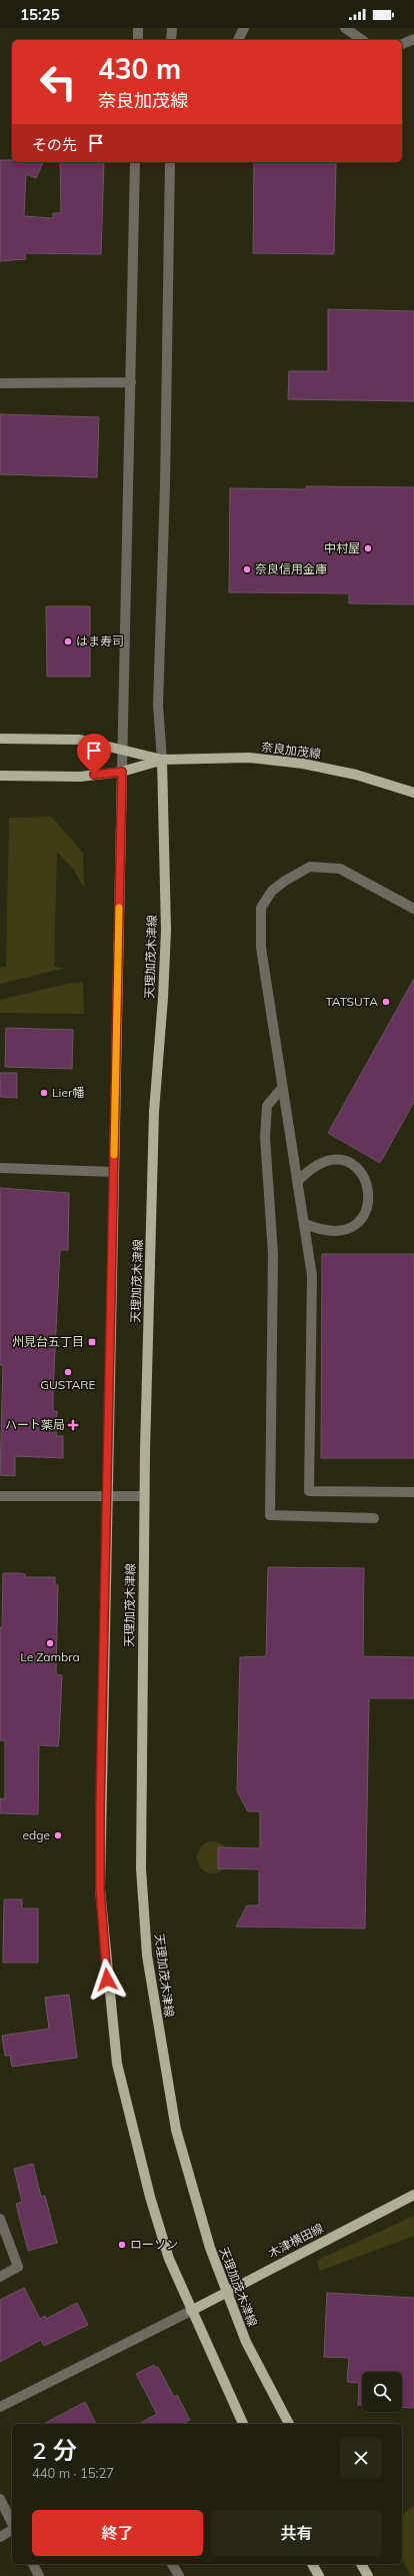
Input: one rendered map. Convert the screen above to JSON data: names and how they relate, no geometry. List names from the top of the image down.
{
  "streets": {
    "main road": ["奈良加茂線", "天理加茂木津線", "木津横田線"]
  },
  "crossings": [
    ["奈良加茂線", "天理加茂木津線"],
    ["天理加茂木津線", "木津横田線"]
  ],
  "places": {
    "other": [
      "中村屋",
      "奈良信用金庫",
      "はま寿司",
      "TATSUTA",
      "Lier幡",
      "GUSTARE",
      "Le Zambra",
      "edge",
      "ローソン"
    ],
    "transit": ["州見台五丁目"],
    "health": ["ハート薬局"]
  },
  "page": {
    "status": "15:25",
    "turn": ["430 m", "奈良加茂線"],
    "then": "その先",
    "heading": ["2 分", "440 m · 15:27"],
    "buttons": ["終了", "共有"]
  }
}
